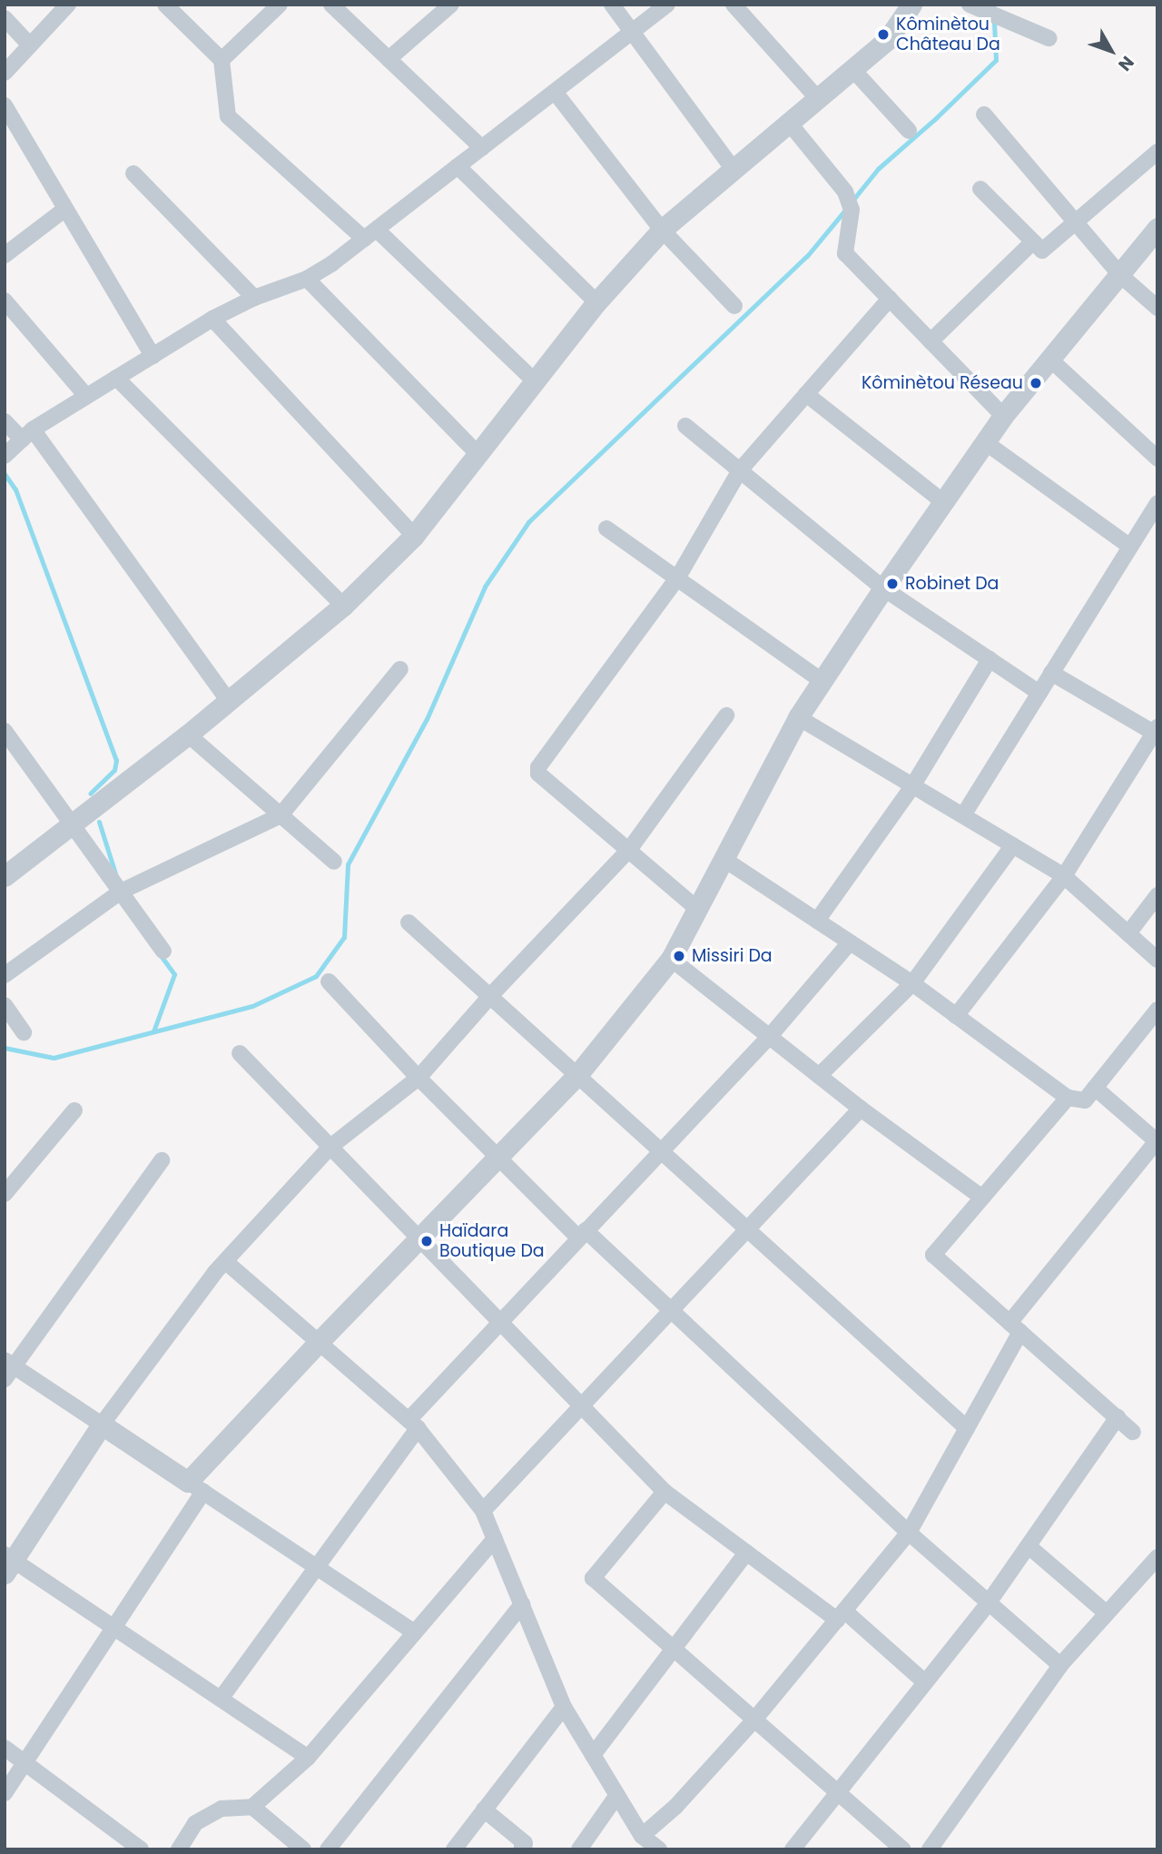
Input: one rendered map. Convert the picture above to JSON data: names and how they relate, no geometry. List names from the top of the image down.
{
  "places": [
    "Kôminètou Château Da",
    "Kôminètou Réseau",
    "Robinet Da",
    "Missiri Da",
    "Haïdara Boutique Da"
  ],
  "north": "bottom right"
}
